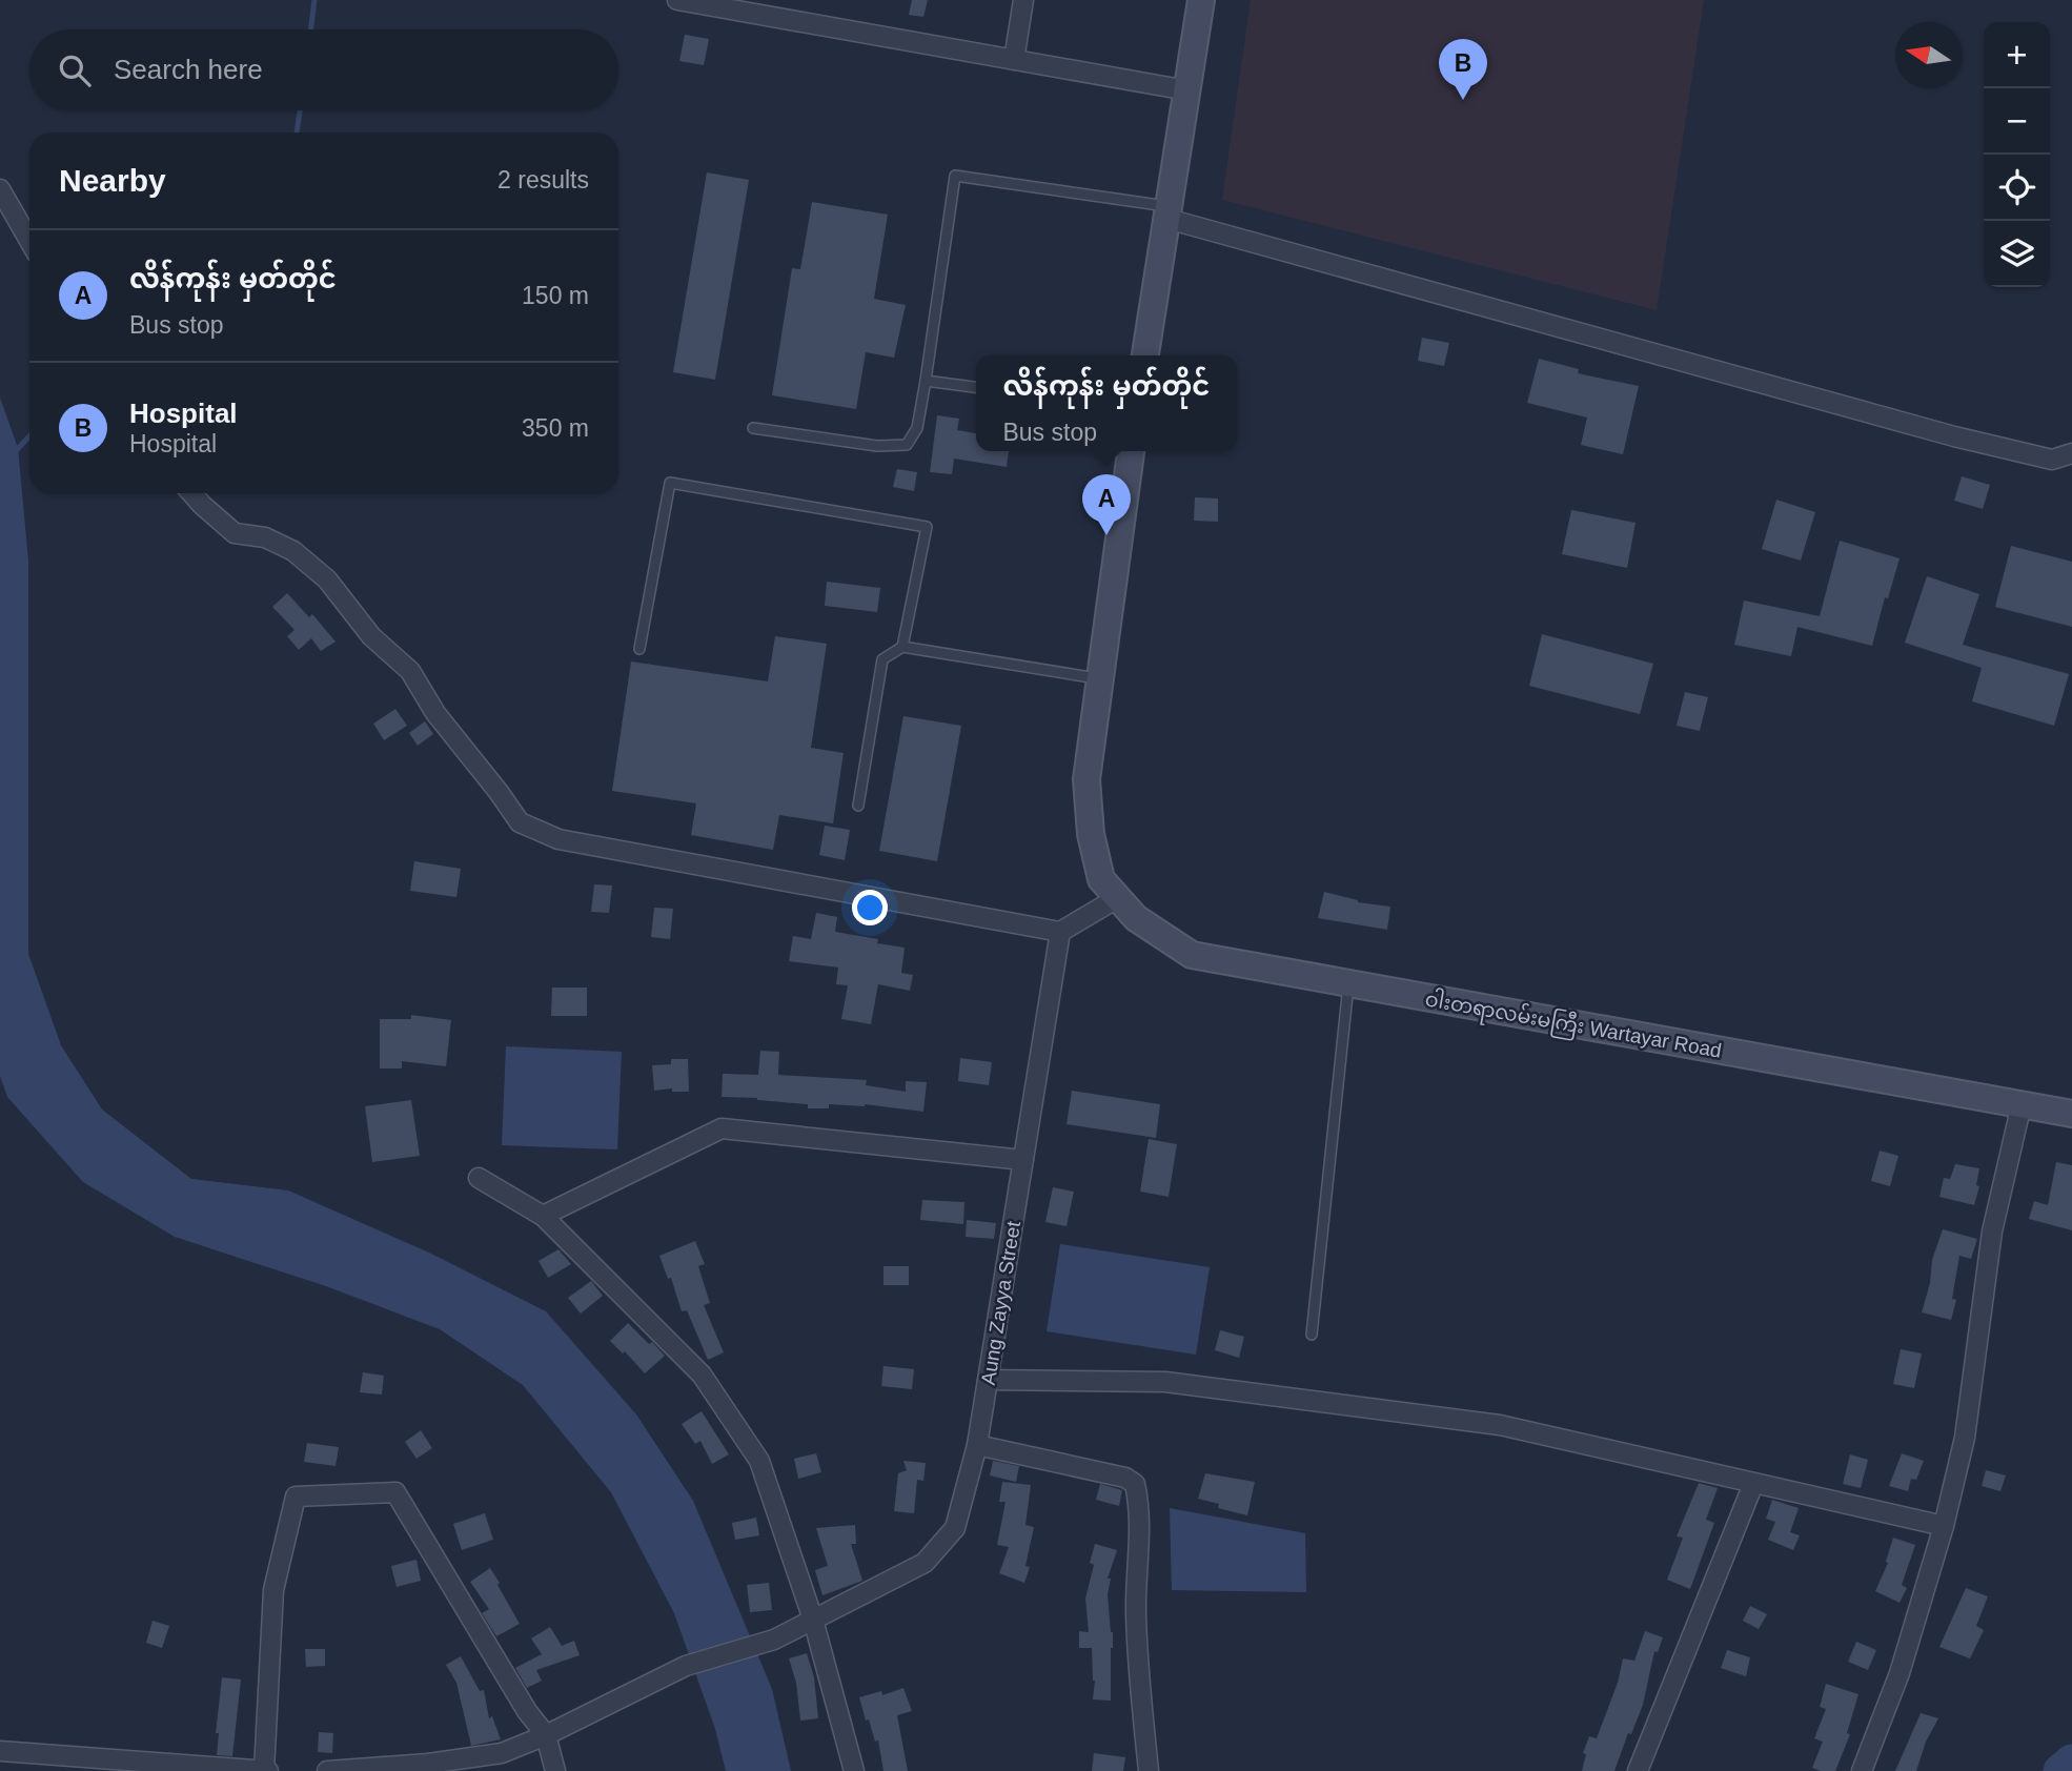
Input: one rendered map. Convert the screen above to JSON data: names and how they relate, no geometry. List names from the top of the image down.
{
  "streets": {
    "street": ["ဝါးတရာလမ်းမကြီး Wartayar Road", "Aung Zayya Street"]
  },
  "north": "left",
  "page": {
    "map_buttons": ["+", "−"],
    "search": "Search here",
    "pins": ["B", "A"],
    "heading": ["Nearby", "2 results"],
    "list": [
      {
        "mark": "A",
        "name": "လိန်ကုန်း မှတ်တိုင်",
        "note": "Bus stop",
        "value": "150 m"
      },
      {
        "mark": "B",
        "name": "Hospital",
        "note": "Hospital",
        "value": "350 m"
      }
    ],
    "popup": ["လိန်ကုန်း မှတ်တိုင်", "Bus stop"]
  }
}
